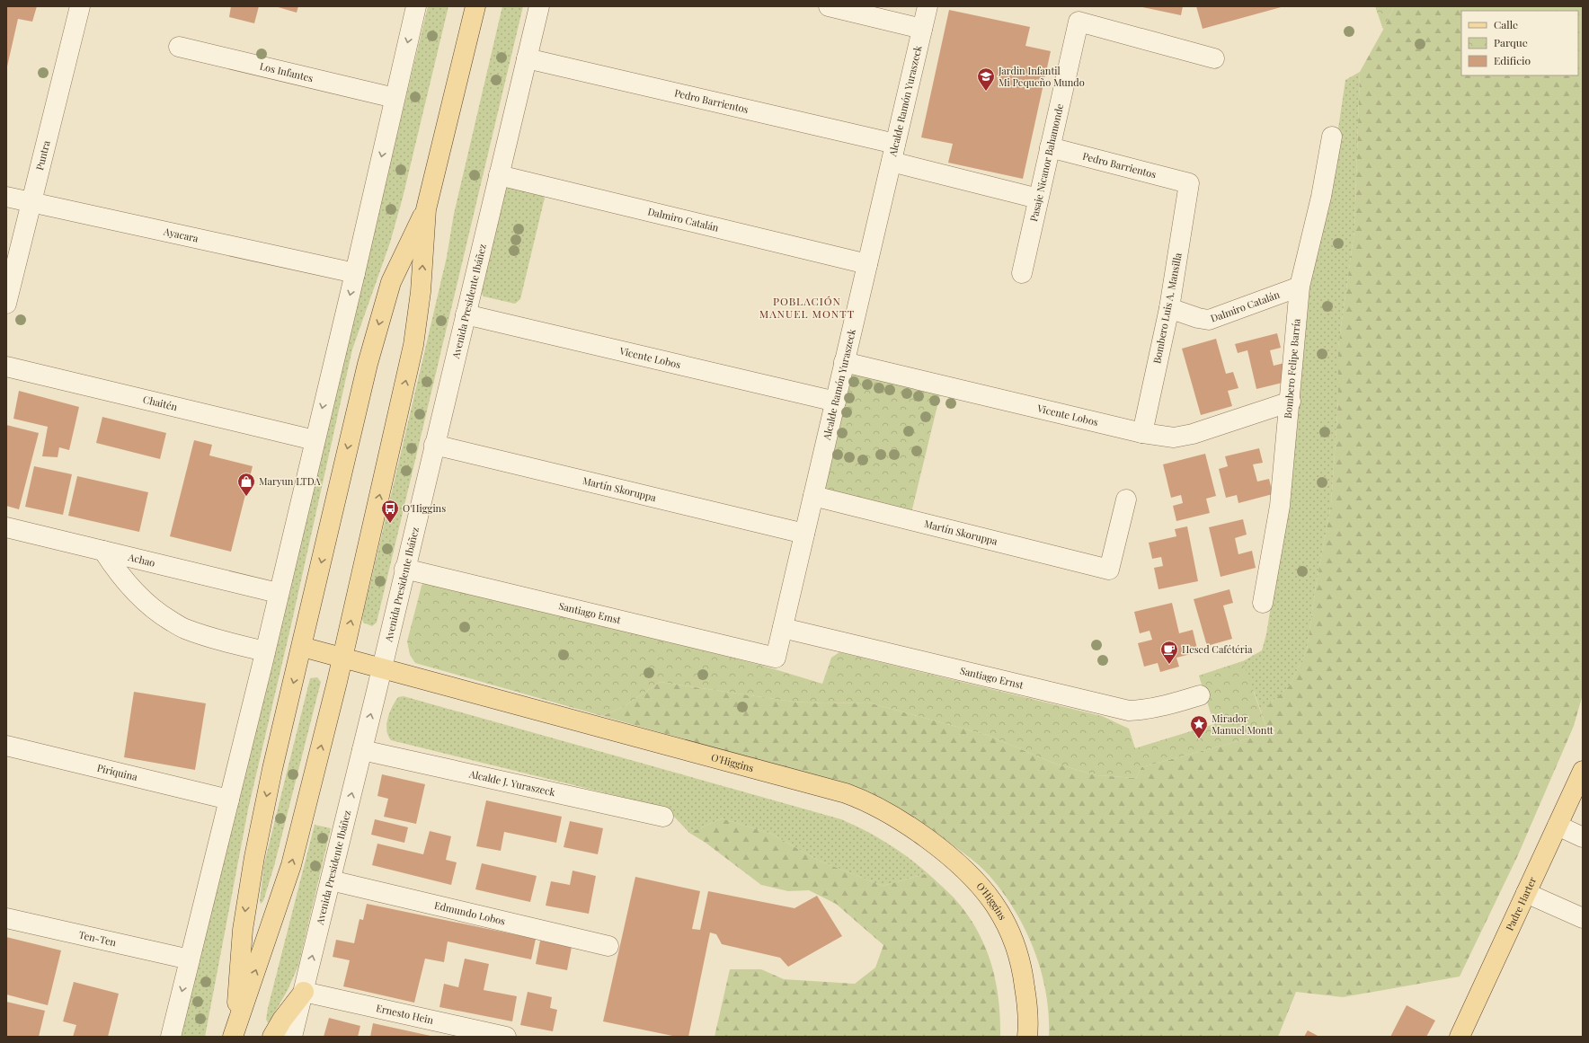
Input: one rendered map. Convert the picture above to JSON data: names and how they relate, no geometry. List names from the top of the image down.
{
  "streets": {
    "main road": ["O'Higgins", "Padre Harter"],
    "street": [
      "Los Infantes",
      "Alcalde Ramón Yuraszeck",
      "Pedro Barrientos",
      "Puntra",
      "Pasaje Nicanor Bahamonde",
      "Dalmiro Catalán",
      "Ayacara",
      "Avenida Presidente Ibáñez",
      "Bombero Luis A. Mansilla",
      "Vicente Lobos",
      "Bombero Felipe Barría",
      "Chaitén",
      "Martín Skoruppa",
      "Achao",
      "Santiago Emst",
      "Santiago Ernst",
      "Piriquina",
      "Alcalde J. Yuraszeck",
      "Edmundo Lobos",
      "Ten-Ten",
      "Ernesto Hein"
    ]
  },
  "crossings": [
    ["Alcalde Ramón Yuraszeck", "Pedro Barrientos"],
    ["Alcalde Ramón Yuraszeck", "Dalmiro Catalán"],
    ["Alcalde Ramón Yuraszeck", "Vicente Lobos"],
    ["Alcalde Ramón Yuraszeck", "Martín Skoruppa"],
    ["Alcalde Ramón Yuraszeck", "Santiago Emst"],
    ["Alcalde Ramón Yuraszeck", "Santiago Ernst"],
    ["Pedro Barrientos", "Pasaje Nicanor Bahamonde"],
    ["Pedro Barrientos", "Avenida Presidente Ibáñez"],
    ["Pedro Barrientos", "Bombero Luis A. Mansilla"],
    ["Puntra", "Ayacara"],
    ["Dalmiro Catalán", "Avenida Presidente Ibáñez"],
    ["Dalmiro Catalán", "Bombero Luis A. Mansilla"],
    ["Dalmiro Catalán", "Bombero Felipe Barría"],
    ["Avenida Presidente Ibáñez", "Vicente Lobos"],
    ["Avenida Presidente Ibáñez", "Martín Skoruppa"],
    ["Avenida Presidente Ibáñez", "Santiago Emst"],
    ["Avenida Presidente Ibáñez", "O'Higgins"],
    ["Avenida Presidente Ibáñez", "Alcalde J. Yuraszeck"],
    ["Avenida Presidente Ibáñez", "Edmundo Lobos"],
    ["Avenida Presidente Ibáñez", "Ernesto Hein"],
    ["Bombero Luis A. Mansilla", "Vicente Lobos"],
    ["Vicente Lobos", "Bombero Felipe Barría"]
  ],
  "districts": ["POBLACIÓN MANUEL MONTT"],
  "places": {
    "school or university": ["Jardin Infantil Mi Pequeño Mundo"],
    "shop": ["Maryun LTDA"],
    "bus stop": ["O'Higgins"],
    "cafe": ["Hesed Cafétéria"],
    "place": ["Mirador Manuel Montt"]
  },
  "legend": ["Calle", "Parque", "Edificio"]
}
